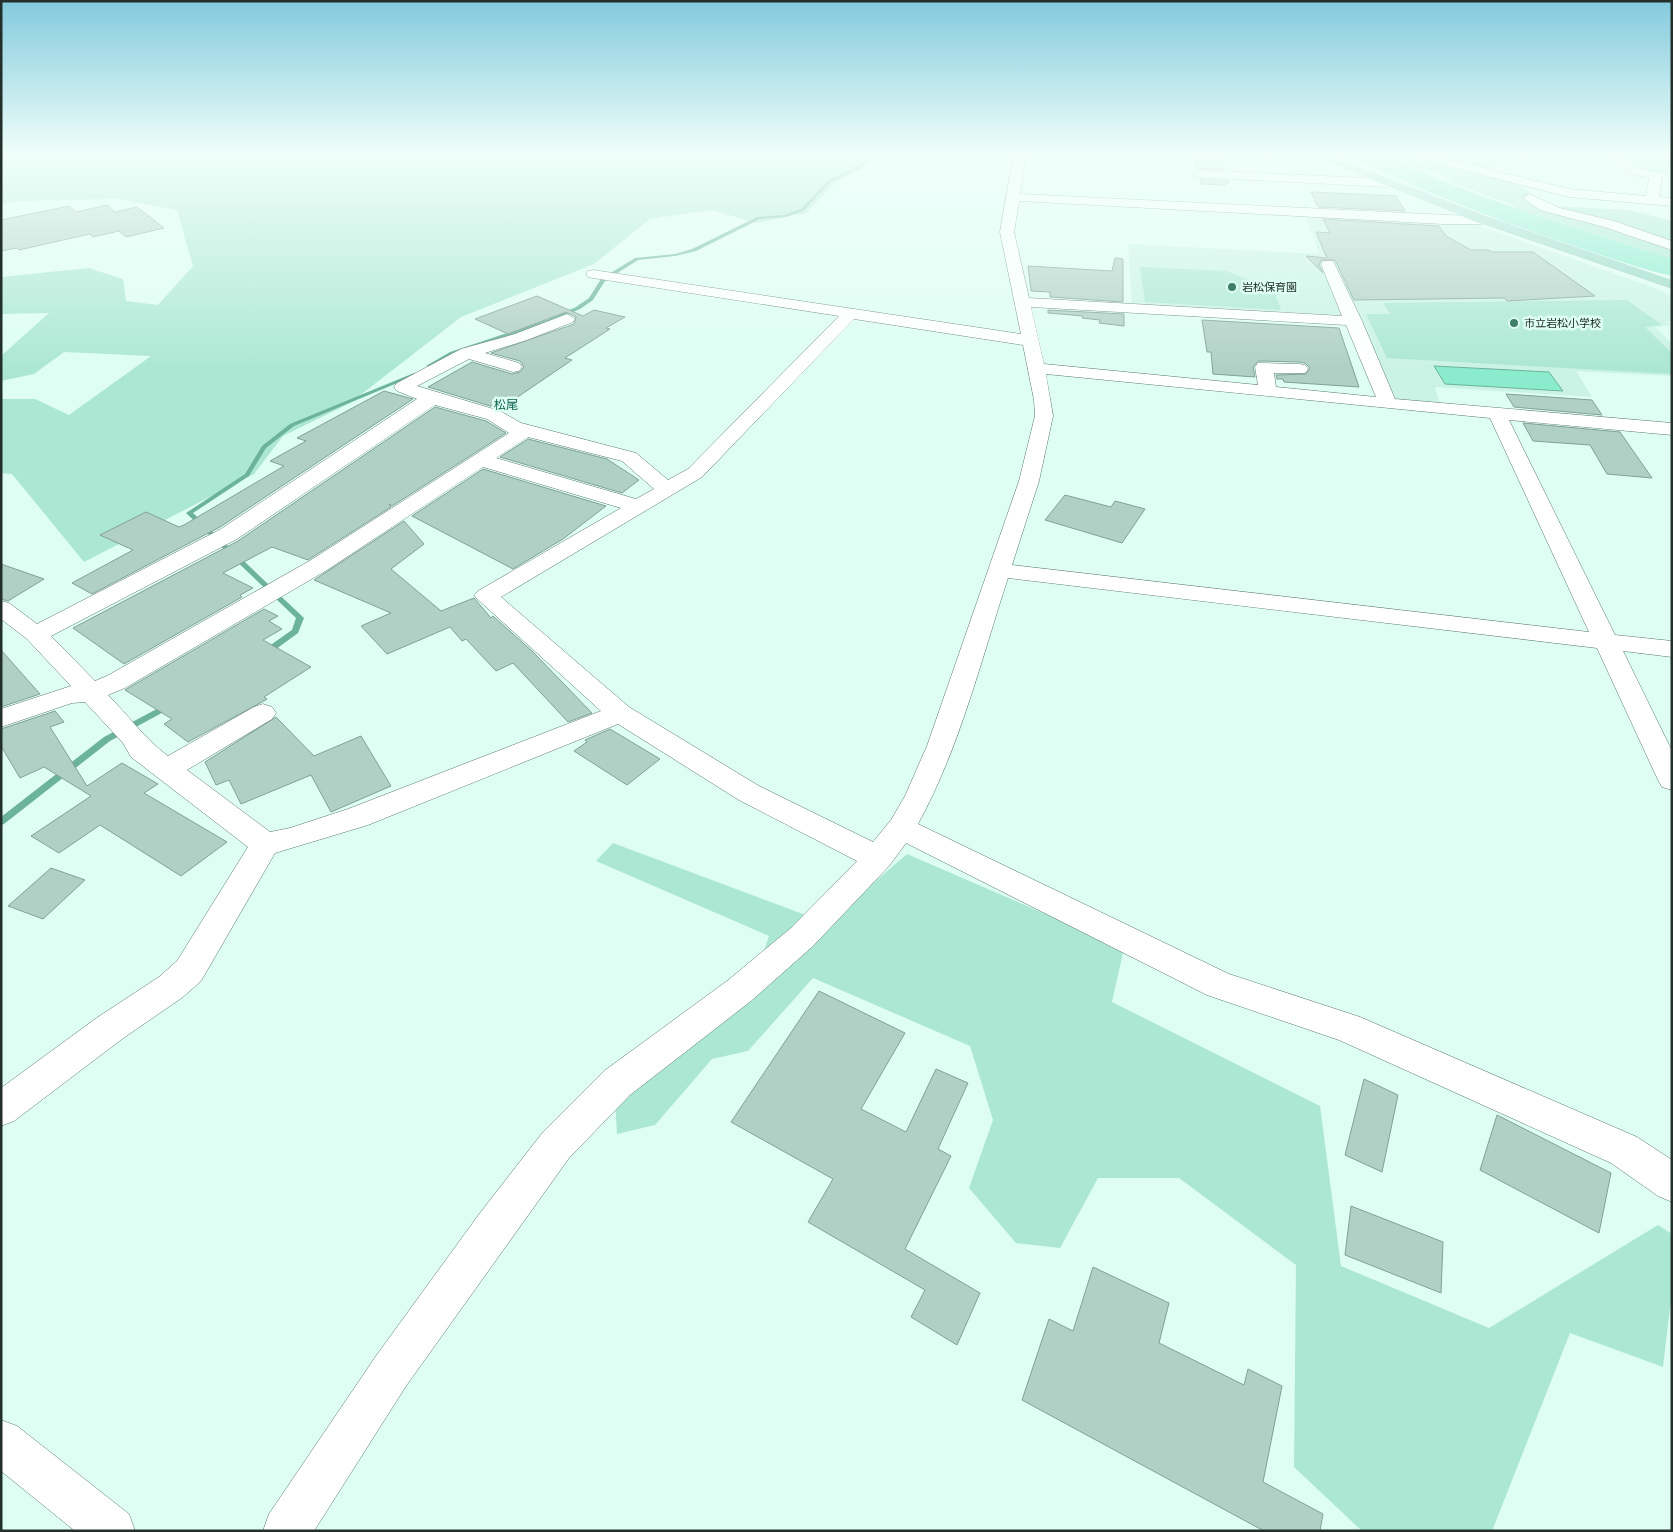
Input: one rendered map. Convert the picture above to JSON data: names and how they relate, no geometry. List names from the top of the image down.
{
  "districts": ["松尾"],
  "places": ["岩松保育園", "市立岩松小学校"]
}
